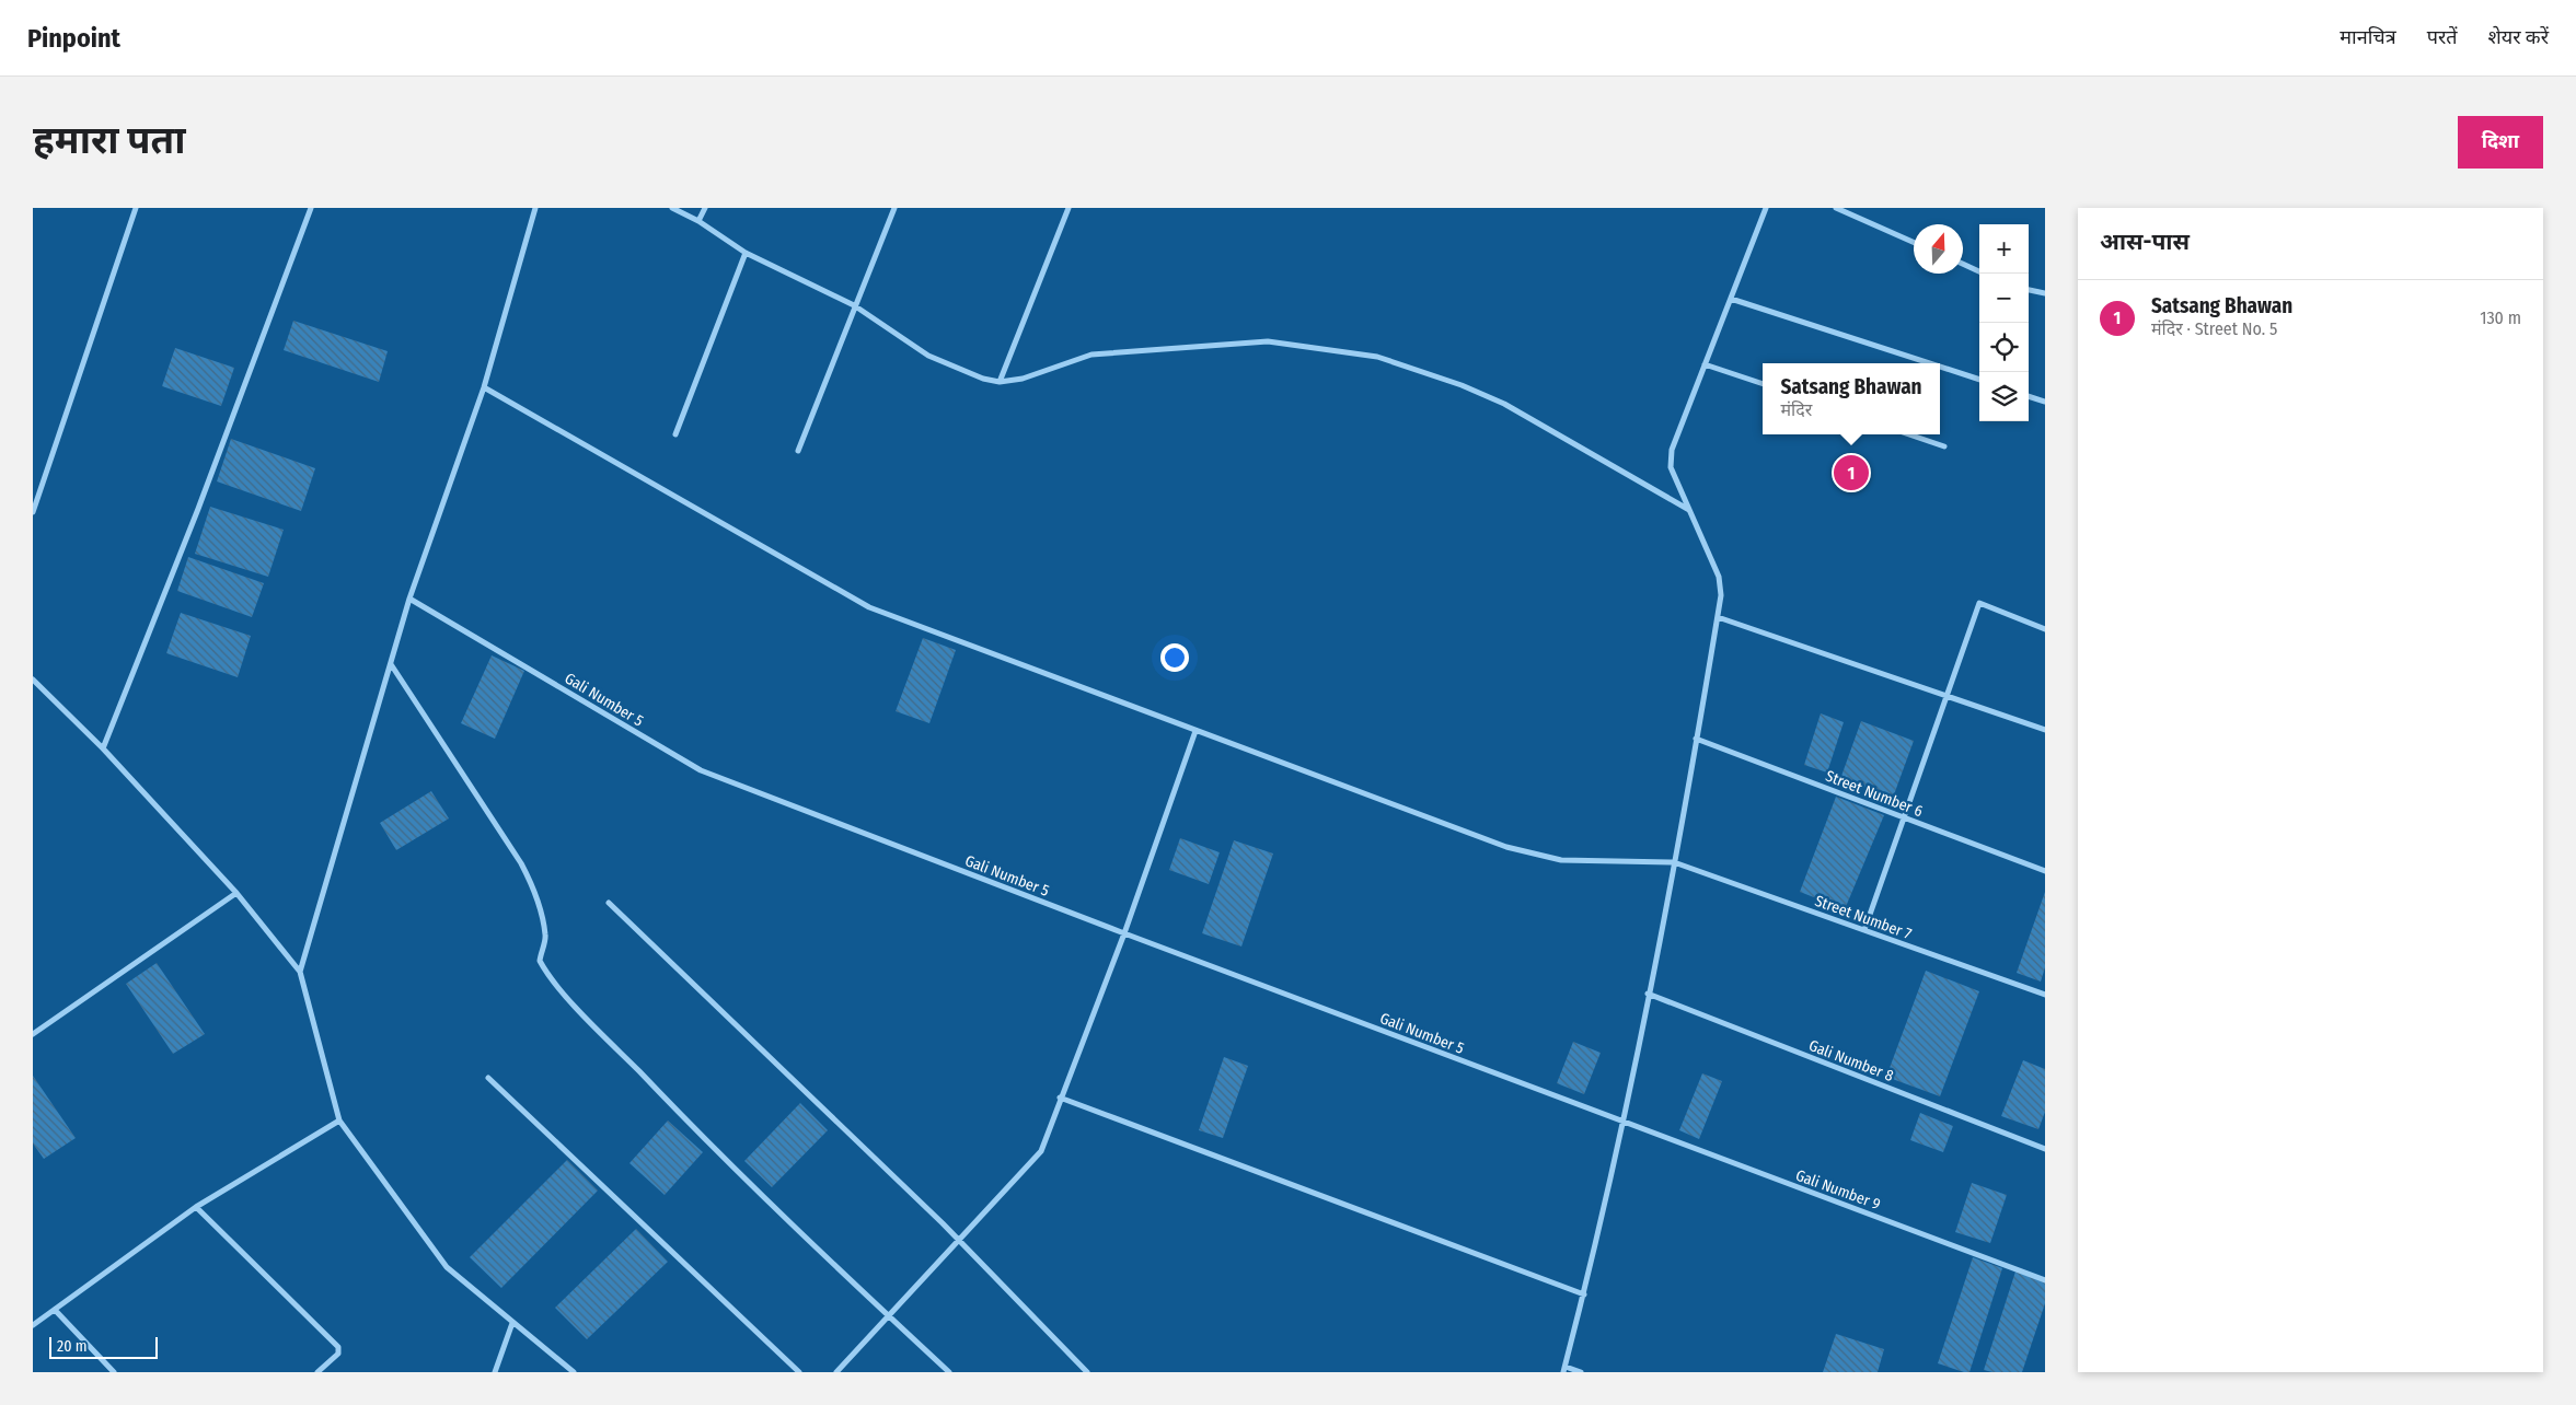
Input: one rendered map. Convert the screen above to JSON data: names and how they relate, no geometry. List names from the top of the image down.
{
  "streets": {
    "street": [
      "Gali Number 5",
      "Street Number 6",
      "Street Number 7",
      "Gali Number 8",
      "Gali Number 9"
    ]
  },
  "crossings": [
    ["Gali Number 5", "Gali Number 9"]
  ],
  "scale_bar": "20 m",
  "north": "top",
  "page": {
    "header": "Pinpoint",
    "nav": ["मानचित्र", "परतें", "शेयर करें"],
    "buttons": "दिशा",
    "title": "हमारा पता",
    "heading": "आस-पास",
    "map_buttons": ["+", "−"],
    "list": [
      {
        "mark": "1",
        "name": "Satsang Bhawan",
        "note": "मंदिर · Street No. 5",
        "value": "130 m"
      }
    ],
    "popup": ["Satsang Bhawan", "मंदिर"],
    "pins": "1",
    "scale": "20 m"
  }
}
